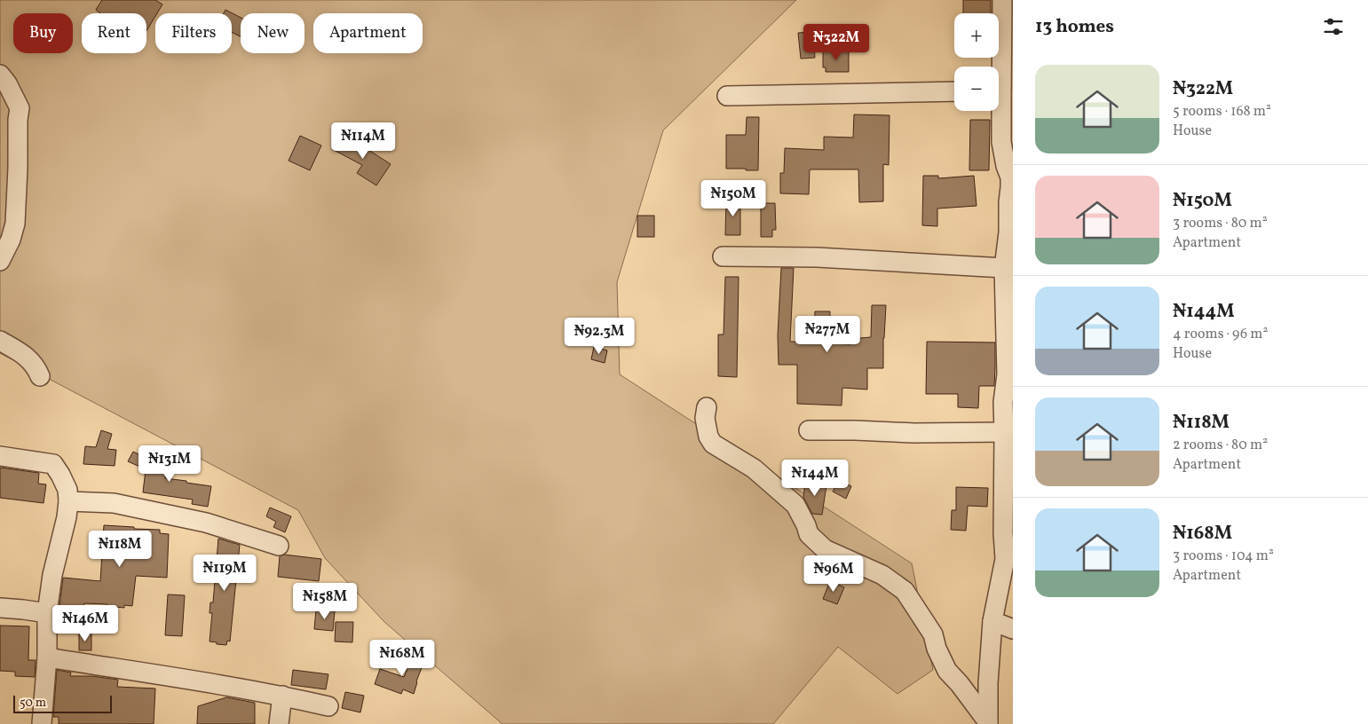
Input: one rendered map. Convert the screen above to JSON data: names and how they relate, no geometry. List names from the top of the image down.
{
  "scale_bar": "50 m",
  "page": {
    "heading": "13 homes",
    "map_buttons": ["+", "−"],
    "chip": [
      "Buy",
      "Rent",
      "Filters",
      "New",
      "Apartment"
    ],
    "price": [
      "₦322M",
      "₦114M",
      "₦150M",
      "₦277M",
      "₦92.3M",
      "₦131M",
      "₦144M",
      "₦118M",
      "₦119M",
      "₦96M",
      "₦158M",
      "₦146M",
      "₦168M"
    ],
    "list": [
      {
        "name": "₦322M",
        "note": "5 rooms · 168 m² · House"
      },
      {
        "name": "₦150M",
        "note": "3 rooms · 80 m² · Apartment"
      },
      {
        "name": "₦144M",
        "note": "4 rooms · 96 m² · House"
      },
      {
        "name": "₦118M",
        "note": "2 rooms · 80 m² · Apartment"
      },
      {
        "name": "₦168M",
        "note": "3 rooms · 104 m² · Apartment"
      }
    ],
    "scale": "50 m"
  }
}
